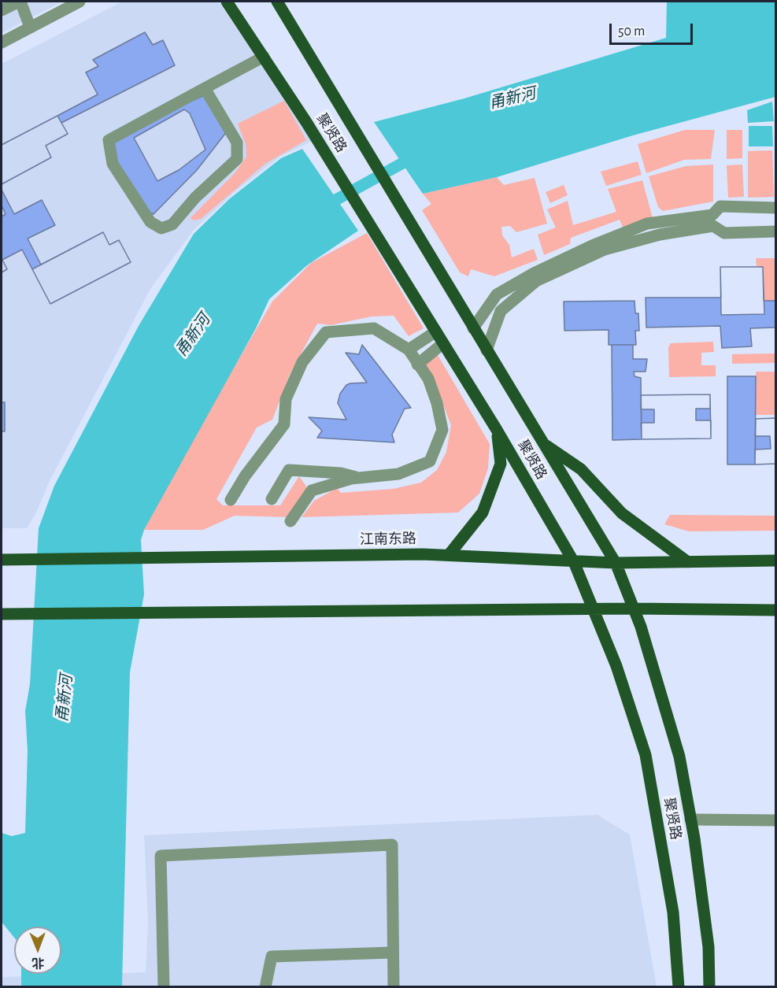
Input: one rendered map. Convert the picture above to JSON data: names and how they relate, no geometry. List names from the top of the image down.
{
  "streets": {
    "main road": ["聚贤路", "江南东路"]
  },
  "crossings": [
    ["聚贤路", "江南东路"]
  ],
  "water": ["甬新河"],
  "scale_bar": "50 m",
  "north": "bottom"
}
